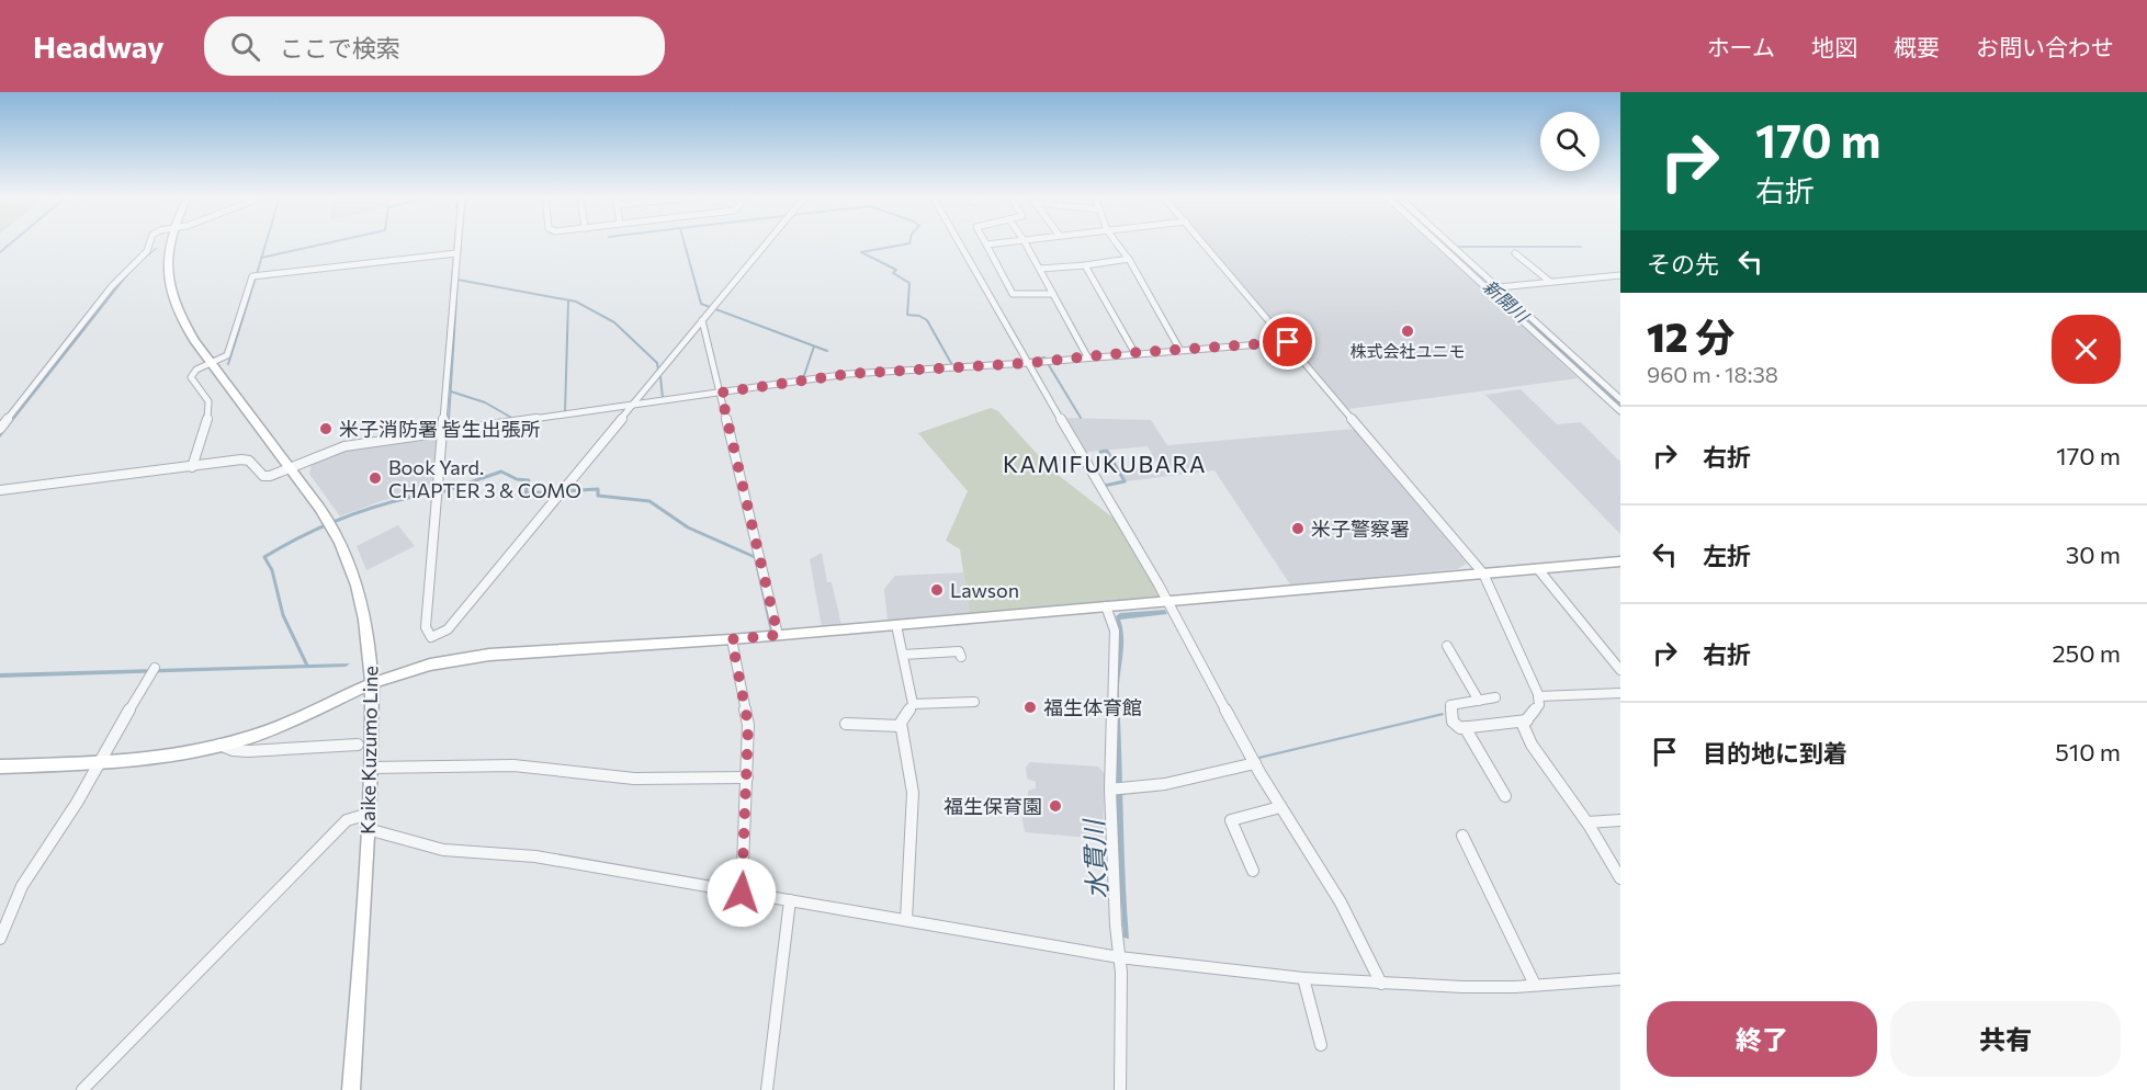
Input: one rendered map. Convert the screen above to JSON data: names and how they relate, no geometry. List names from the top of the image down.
{
  "streets": {
    "street": ["Kaike Kuzumo Line"]
  },
  "districts": ["KAMIFUKUBARA"],
  "water": ["新開川", "水貫川"],
  "places": [
    "株式会社ユニモ",
    "米子消防署 皆生出張所",
    "Book Yard. CHAPTER 3 & COMO",
    "米子警察署",
    "Lawson",
    "福生体育館",
    "福生保育園"
  ],
  "page": {
    "header": "Headway",
    "search": "ここで検索",
    "nav": [
      "ホーム",
      "地図",
      "概要",
      "お問い合わせ"
    ],
    "turn": ["170 m", "右折"],
    "then": "その先",
    "heading": ["12 分", "960 m · 18:38"],
    "list": [
      {
        "name": "右折",
        "value": "170 m"
      },
      {
        "name": "左折",
        "value": "30 m"
      },
      {
        "name": "右折",
        "value": "250 m"
      },
      {
        "name": "目的地に到着",
        "value": "510 m"
      }
    ],
    "buttons": ["終了", "共有"]
  }
}
